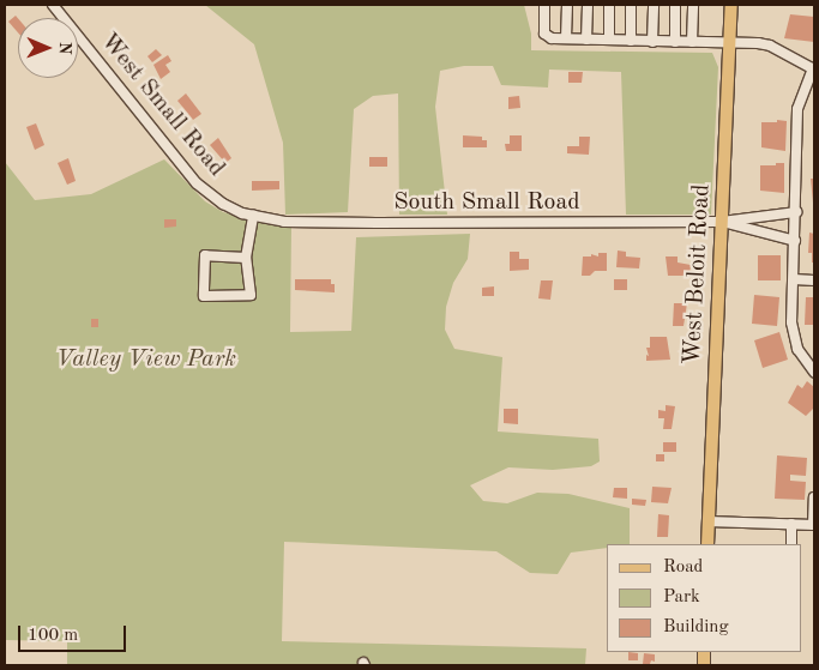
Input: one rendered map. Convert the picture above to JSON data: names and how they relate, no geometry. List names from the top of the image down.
{
  "streets": {
    "main road": ["West Beloit Road"],
    "street": ["West Small Road", "South Small Road"]
  },
  "crossings": [
    ["West Small Road", "South Small Road"],
    ["South Small Road", "West Beloit Road"]
  ],
  "parks": ["Valley View Park"],
  "legend": ["Road", "Park", "Building"],
  "scale_bar": "100 m",
  "north": "right"
}
